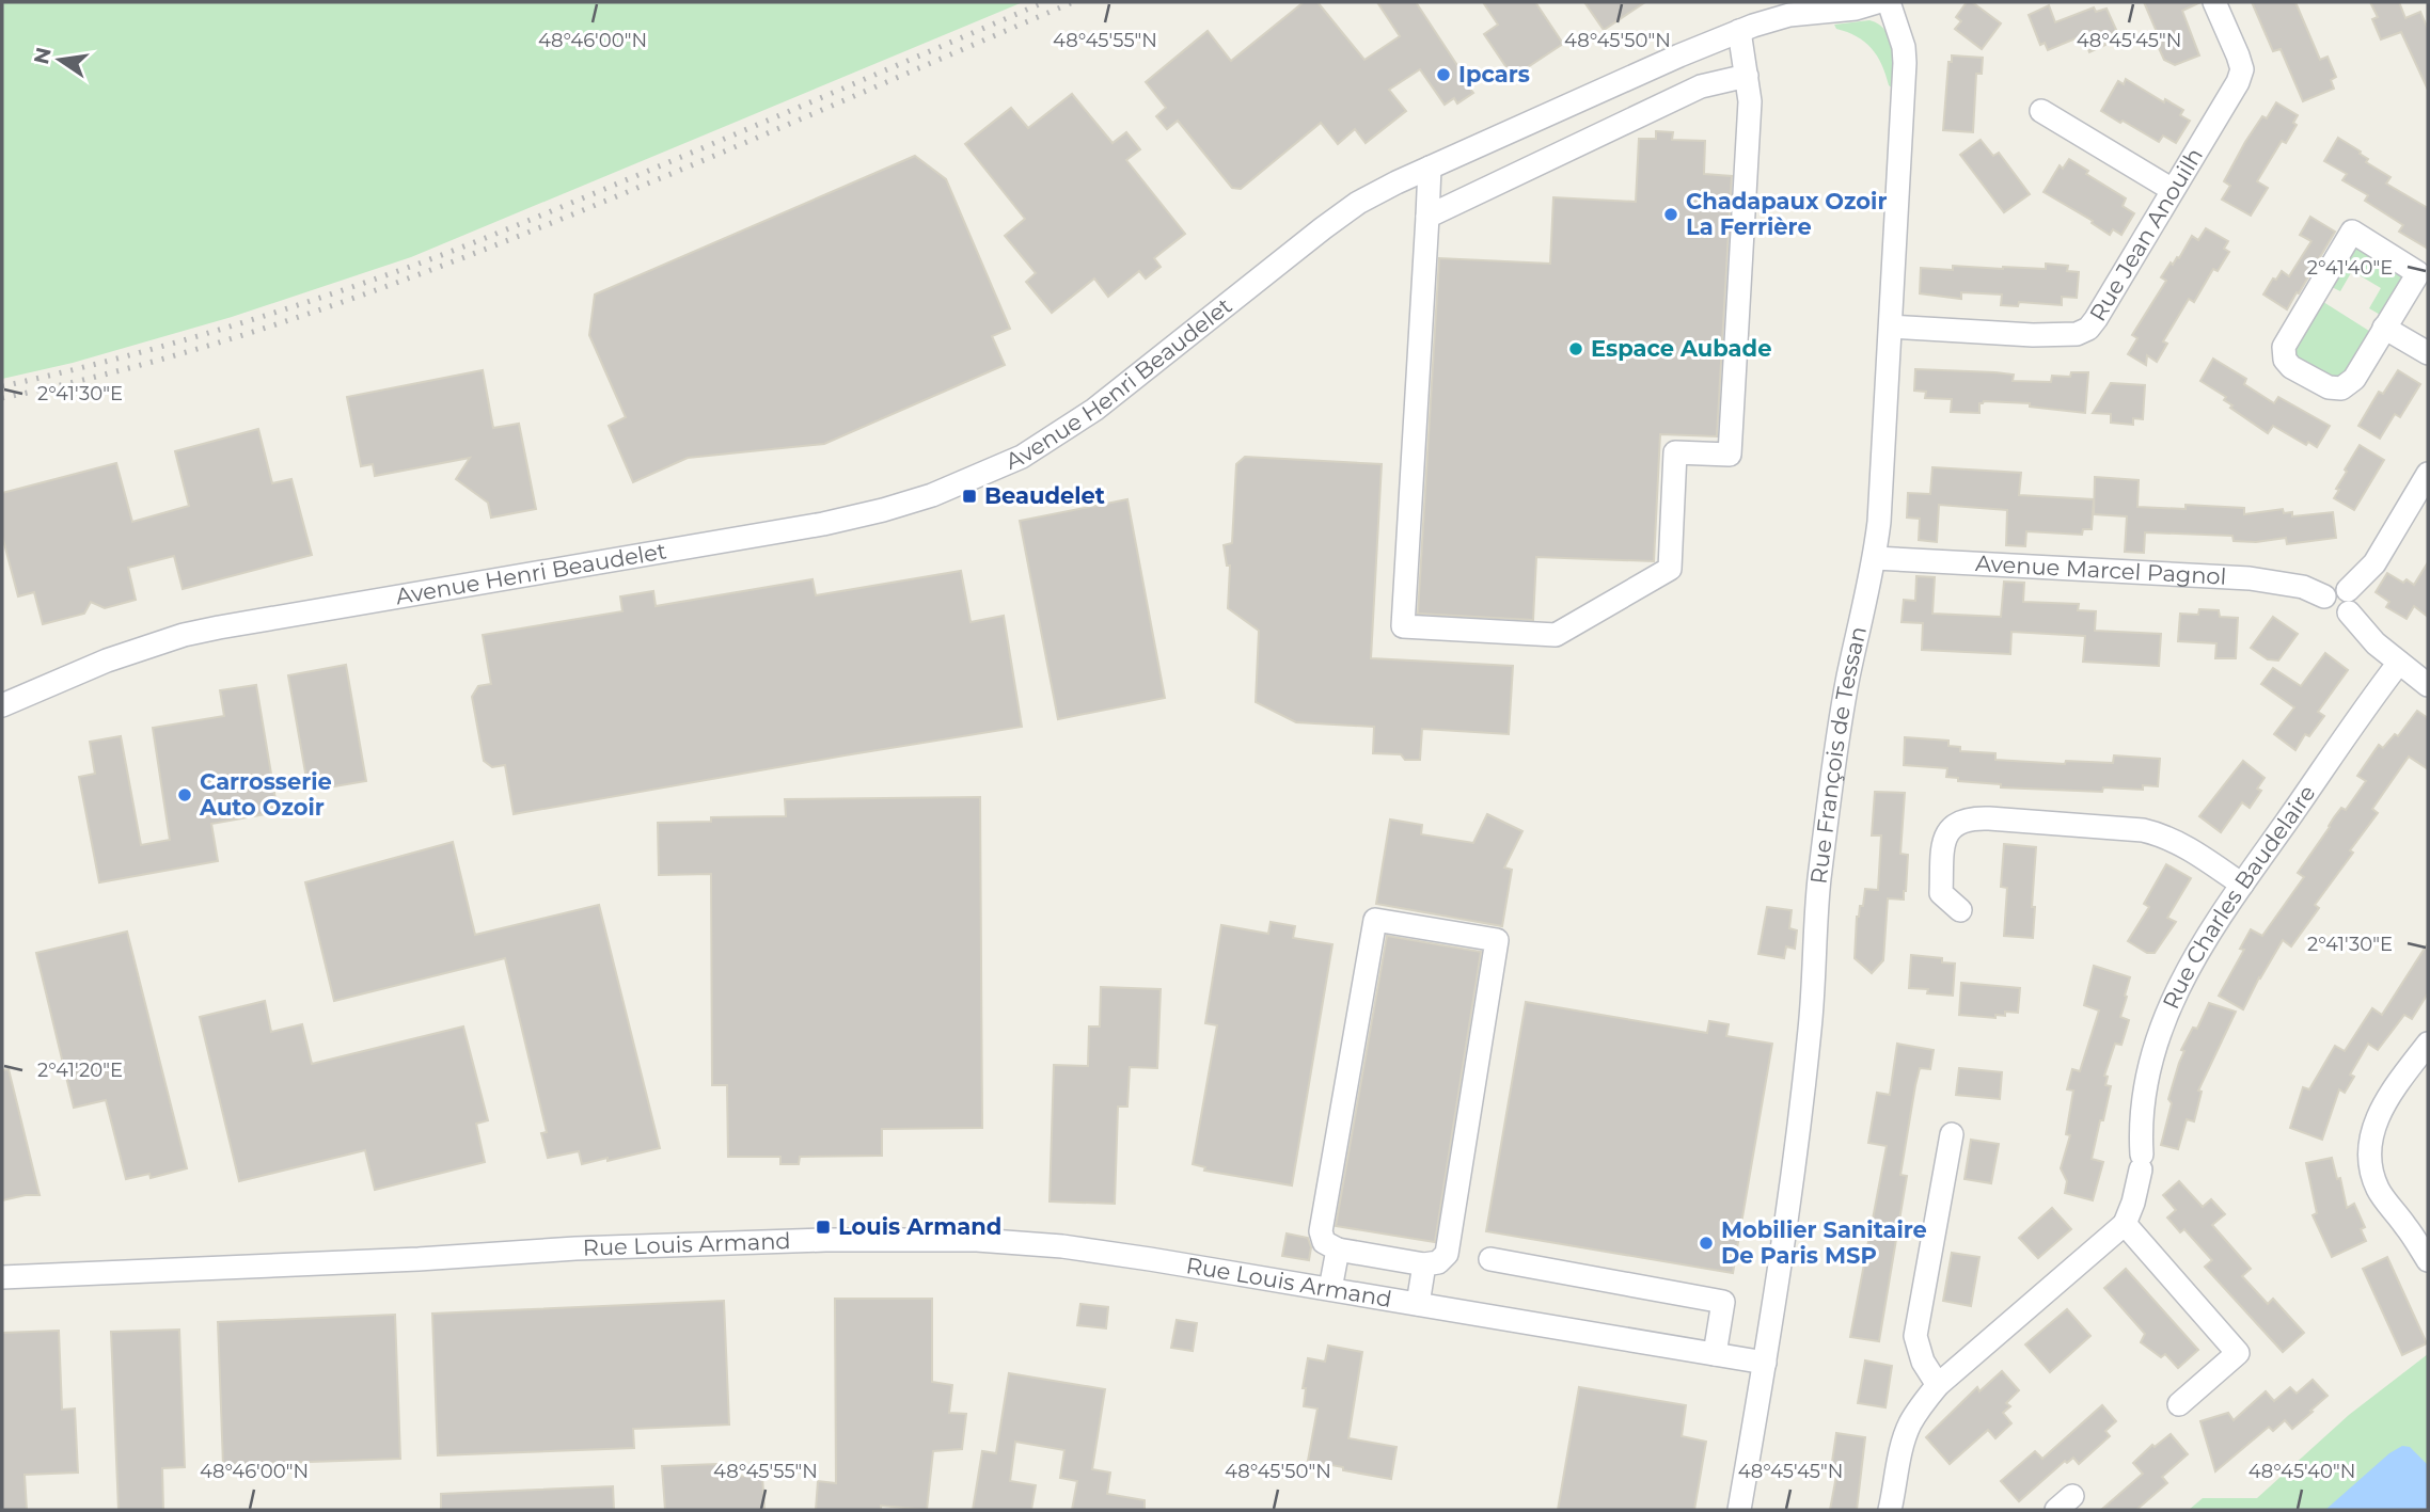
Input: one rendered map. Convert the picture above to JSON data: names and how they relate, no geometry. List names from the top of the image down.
{
  "streets": {
    "street": [
      "Rue Jean Anouilh",
      "Avenue Henri Beaudelet",
      "Avenue Marcel Pagnol",
      "Rue François de Tessan",
      "Rue Charles Baudelaire",
      "Rue Louis Armand"
    ]
  },
  "crossings": [
    ["Rue Jean Anouilh", "Rue François de Tessan"],
    ["Avenue Marcel Pagnol", "Rue François de Tessan"],
    ["Rue François de Tessan", "Rue Louis Armand"]
  ],
  "places": {
    "other": [
      "Ipcars",
      "Chadapaux Ozoir La Ferrière",
      "Espace Aubade",
      "Carrosserie Auto Ozoir",
      "Mobilier Sanitaire De Paris MSP"
    ],
    "transit": ["Beaudelet", "Louis Armand"]
  },
  "north": "left",
  "coordinates": [
    "48°46'00\"N",
    "48°45'55\"N",
    "48°45'50\"N",
    "48°45'45\"N",
    "2°41'40\"E",
    "2°41'30\"E",
    "2°41'20\"E",
    "48°45'40\"N"
  ]
}
